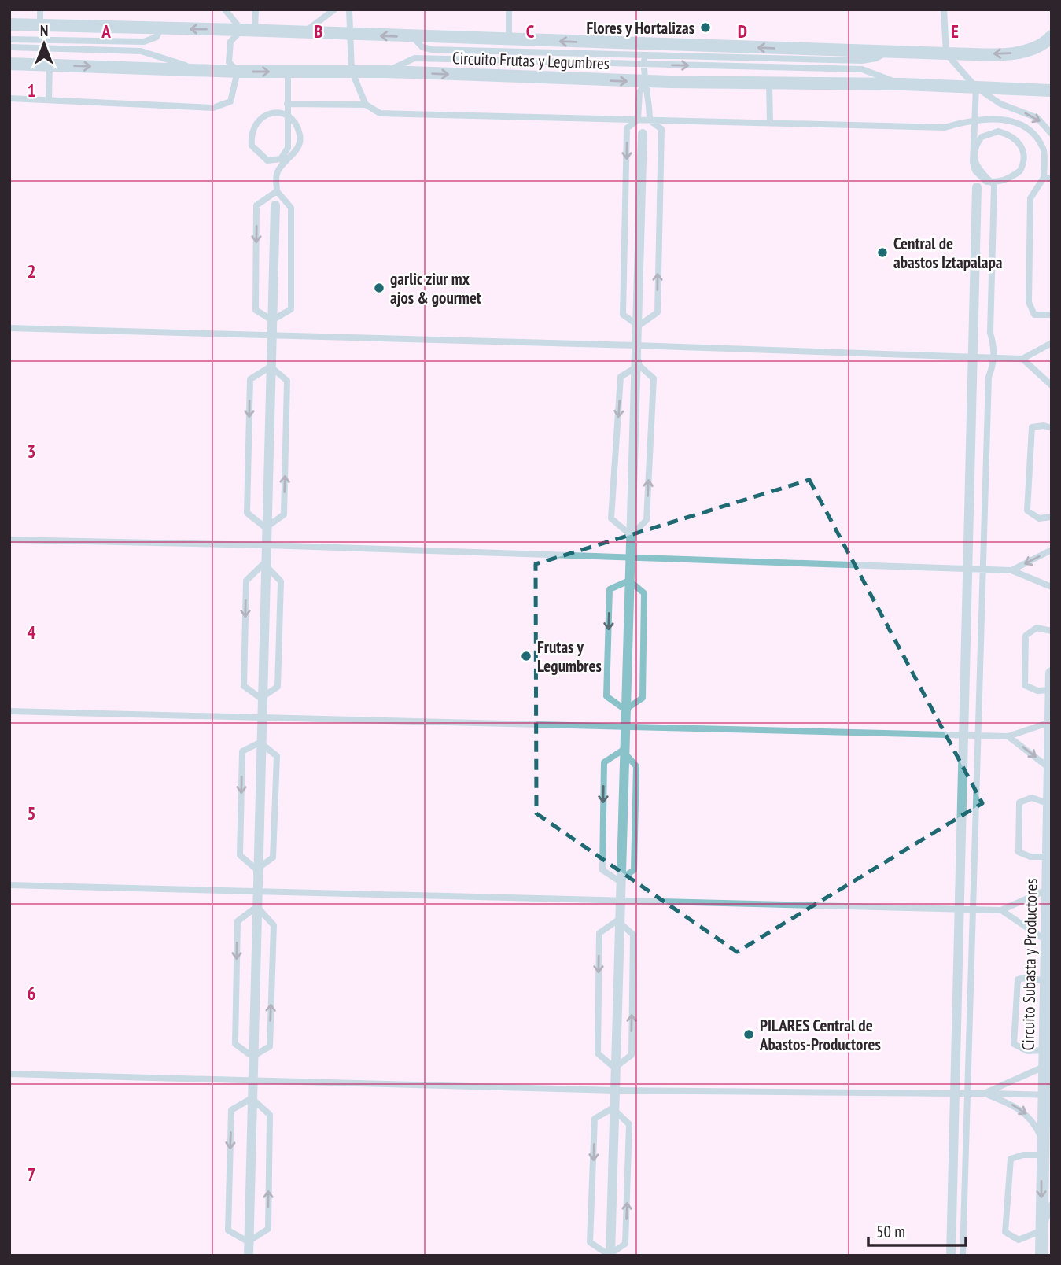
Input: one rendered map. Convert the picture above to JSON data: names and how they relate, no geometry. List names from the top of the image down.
{
  "streets": {
    "street": ["Circuito Frutas y Legumbres", "Circuito Subasta y Productores"]
  },
  "places": [
    "Flores y Hortalizas",
    "Central de abastos Iztapalapa",
    "garlic ziur mx ajos & gourmet",
    "Frutas y Legumbres",
    "PILARES Central de Abastos-Productores"
  ],
  "scale_bar": "50 m",
  "north": "top",
  "grid": {
    "columns": [
      "A",
      "B",
      "C",
      "D",
      "E"
    ],
    "rows": [
      "1",
      "2",
      "3",
      "4",
      "5",
      "6",
      "7"
    ]
  }
}
